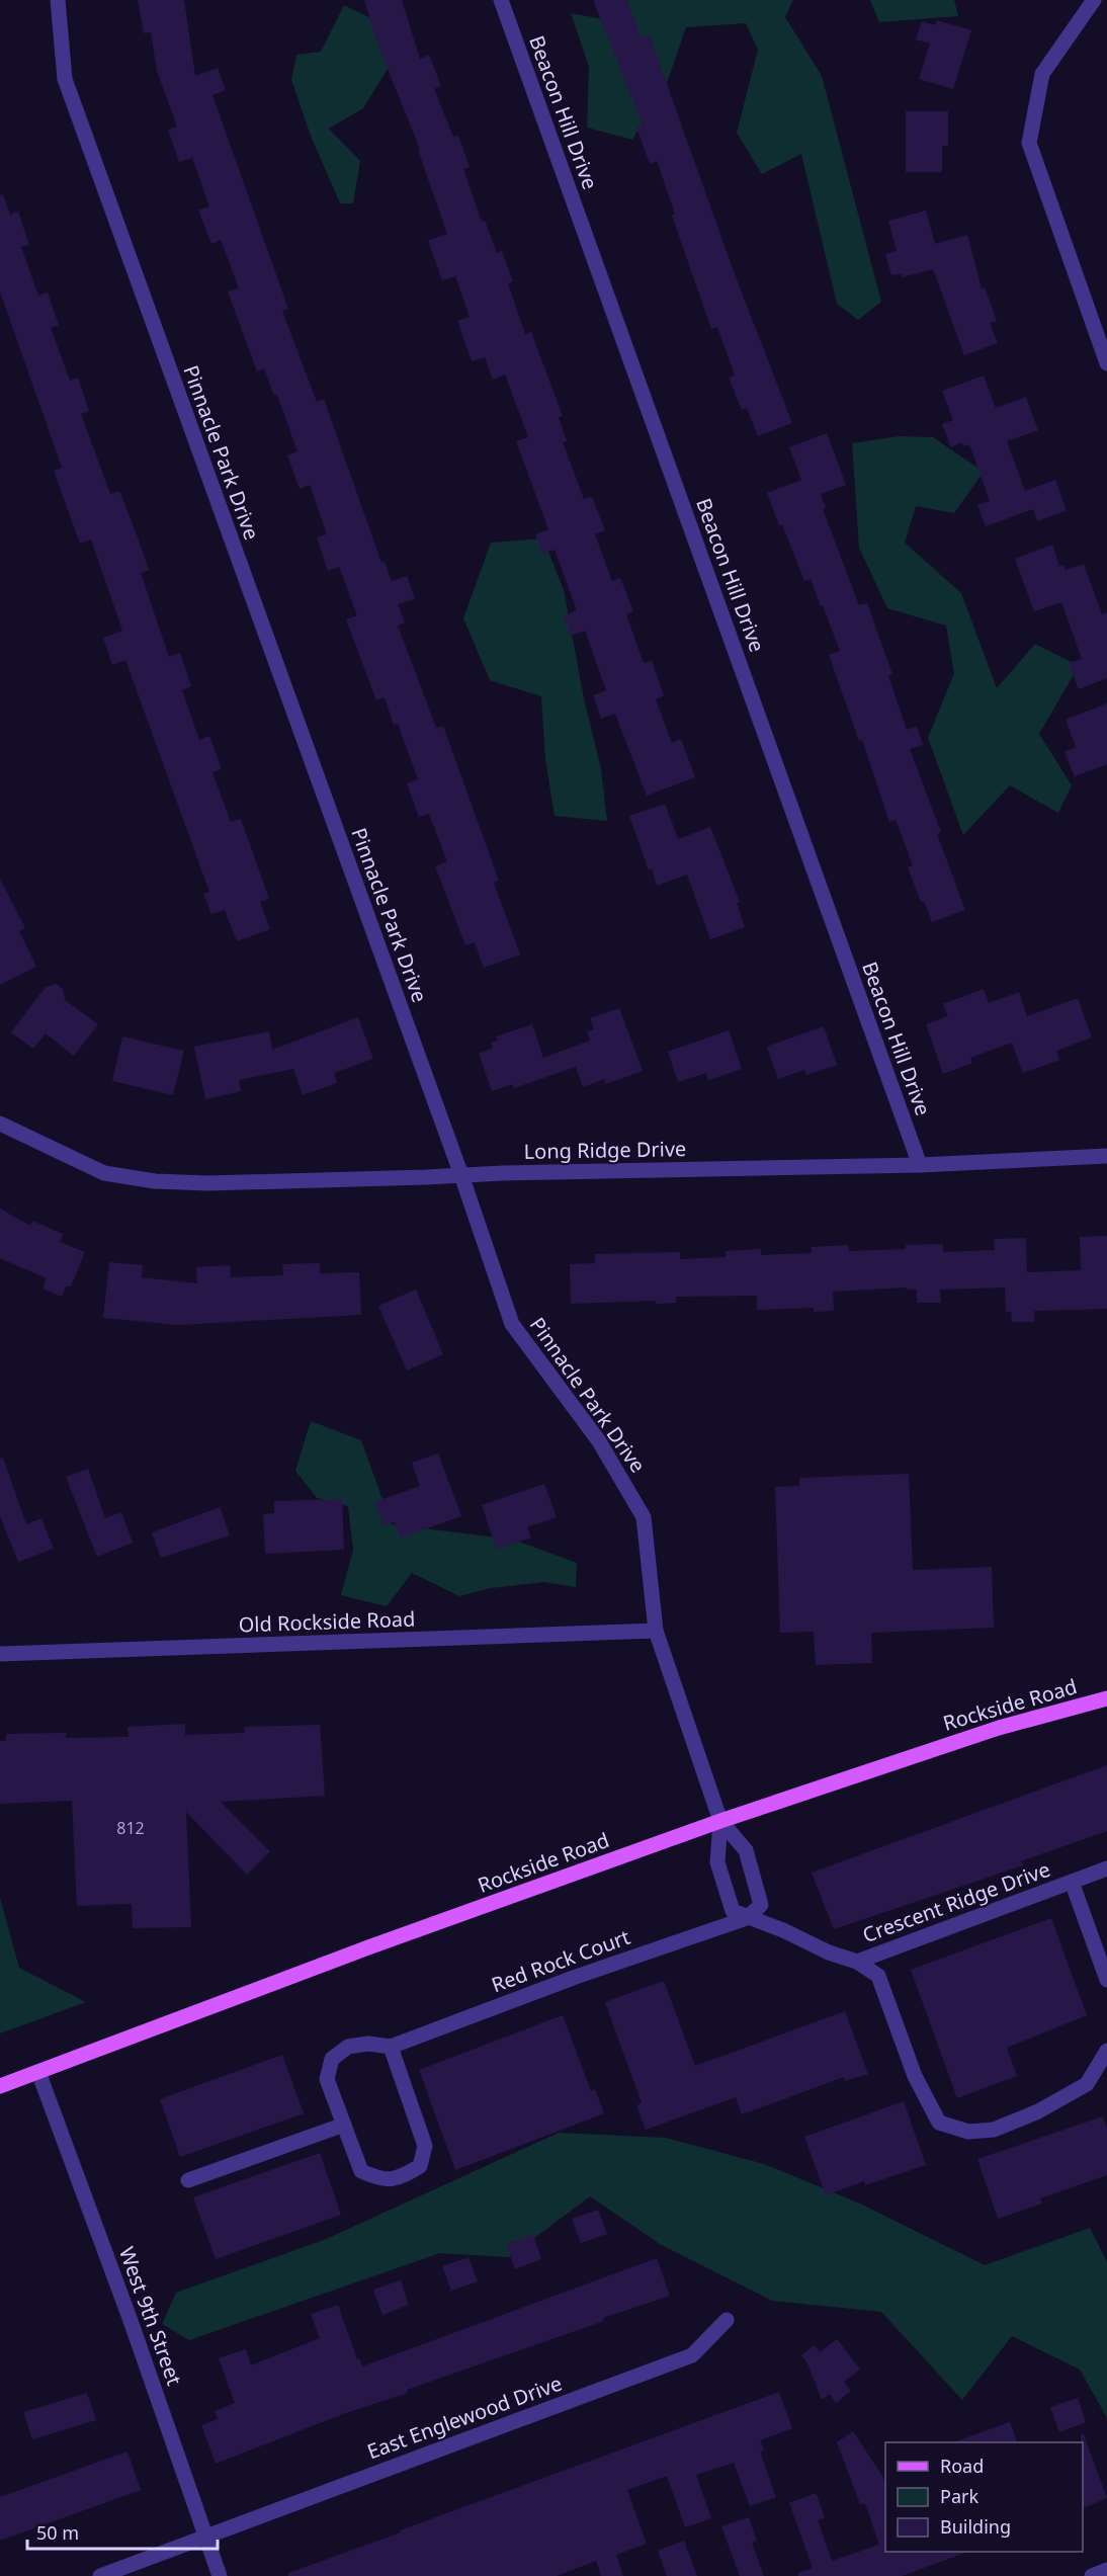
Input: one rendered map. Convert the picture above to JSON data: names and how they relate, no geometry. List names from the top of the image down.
{
  "streets": {
    "main road": ["Rockside Road"],
    "street": [
      "Beacon Hill Drive",
      "Pinnacle Park Drive",
      "Long Ridge Drive",
      "Old Rockside Road",
      "Crescent Ridge Drive",
      "Red Rock Court",
      "West 9th Street",
      "East Englewood Drive"
    ]
  },
  "crossings": [
    ["Beacon Hill Drive", "Long Ridge Drive"],
    ["Pinnacle Park Drive", "Long Ridge Drive"],
    ["Pinnacle Park Drive", "Old Rockside Road"],
    ["Pinnacle Park Drive", "Rockside Road"],
    ["Pinnacle Park Drive", "Crescent Ridge Drive"],
    ["Rockside Road", "Crescent Ridge Drive"],
    ["Rockside Road", "West 9th Street"],
    ["Crescent Ridge Drive", "Red Rock Court"],
    ["West 9th Street", "East Englewood Drive"]
  ],
  "house_numbers": ["812"],
  "legend": ["Road", "Park", "Building"],
  "scale_bar": "50 m"
}
